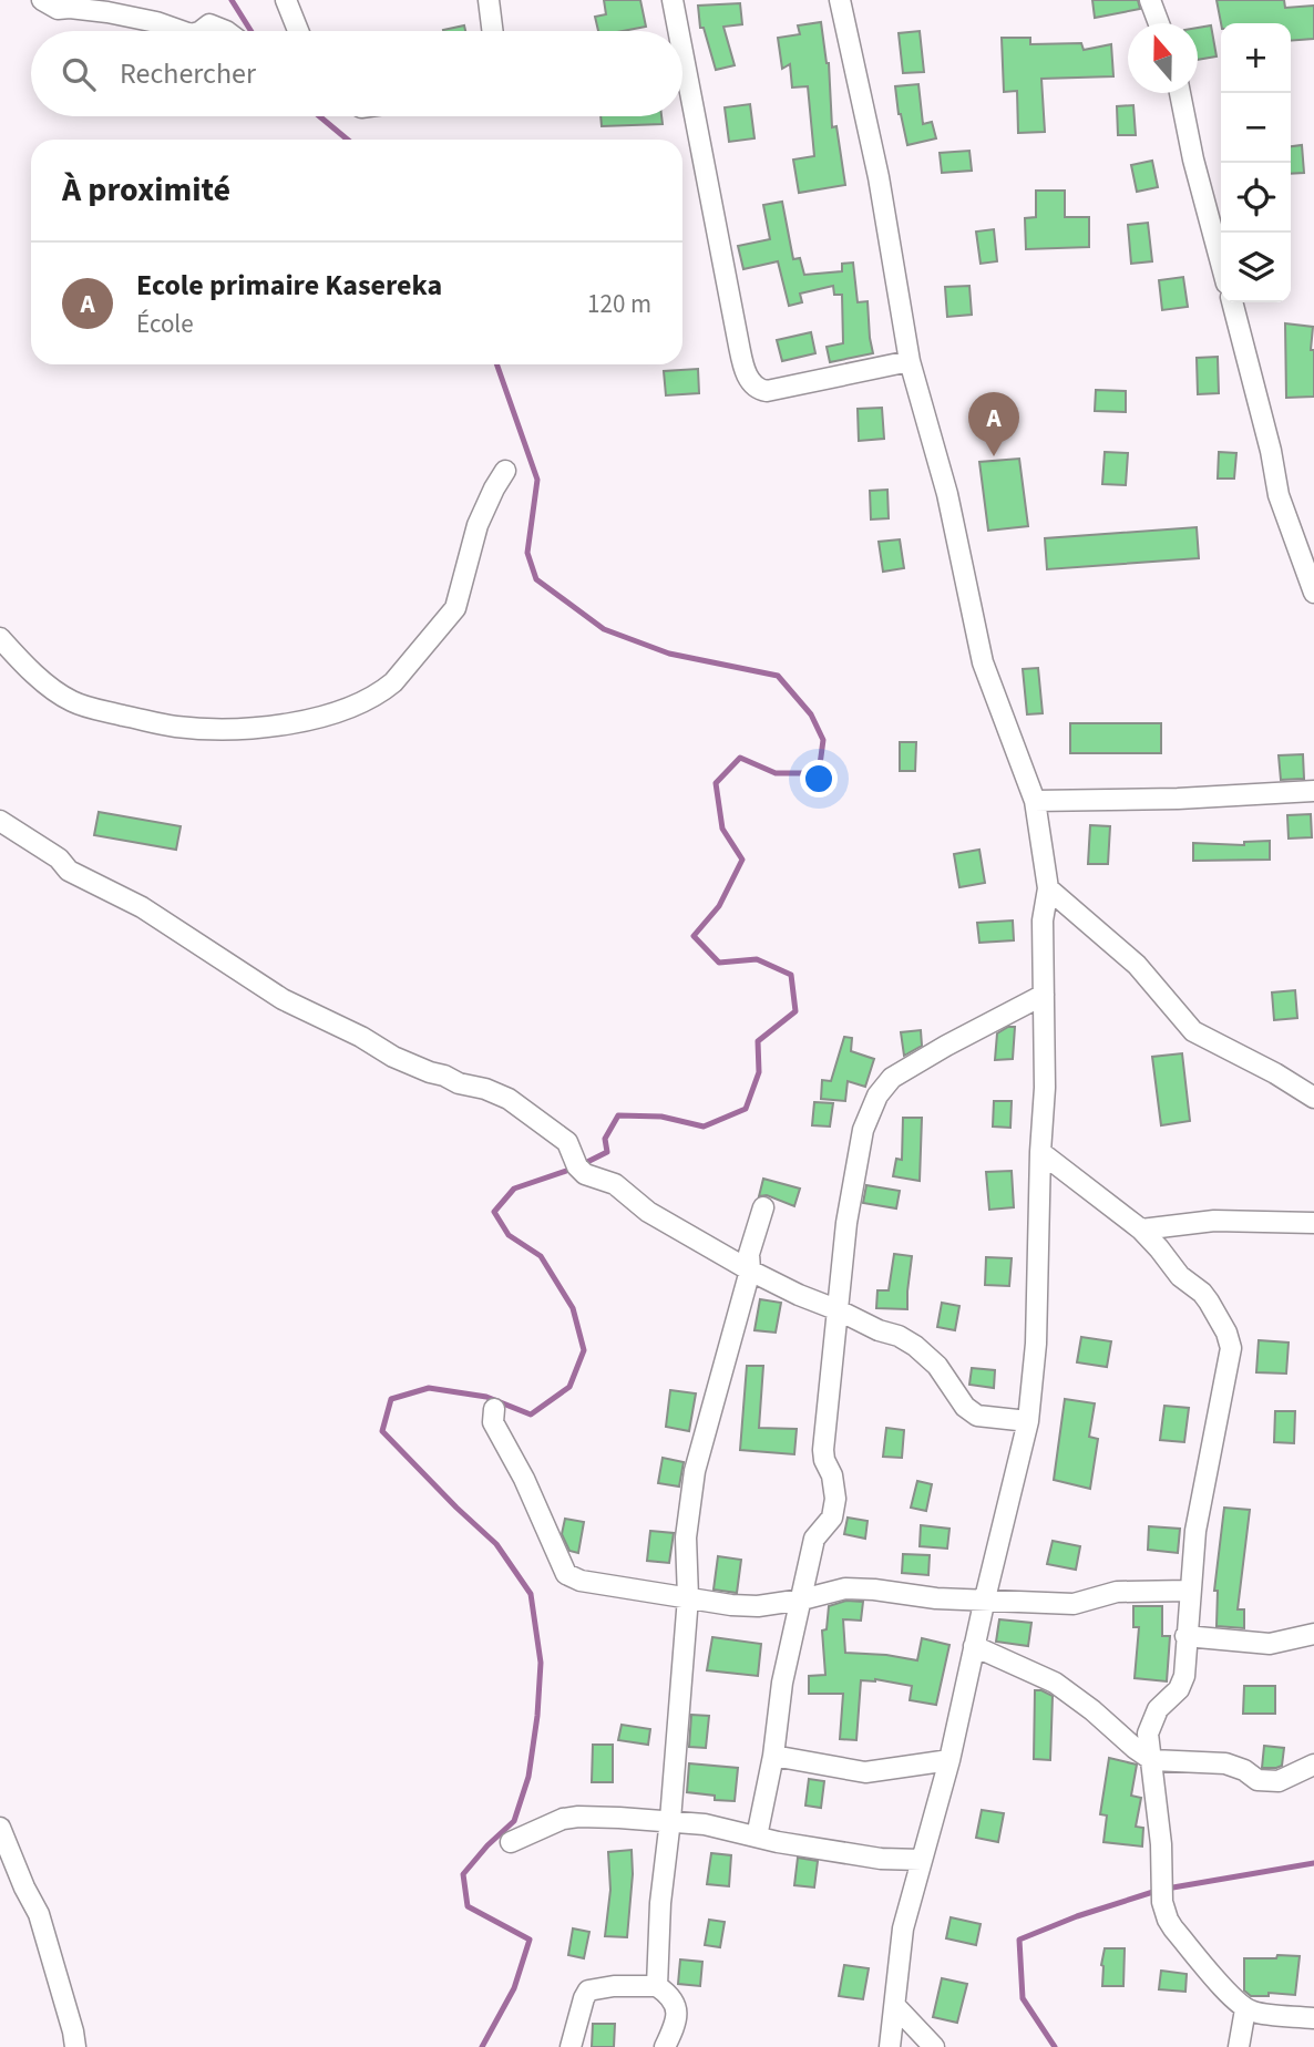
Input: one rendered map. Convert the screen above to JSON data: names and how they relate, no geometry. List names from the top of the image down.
{
  "north": "top",
  "page": {
    "map_buttons": ["+", "−"],
    "search": "Rechercher",
    "heading": "À proximité",
    "list": [
      {
        "mark": "A",
        "name": "Ecole primaire Kasereka",
        "note": "École",
        "value": "120 m"
      }
    ],
    "pins": "A"
  }
}
